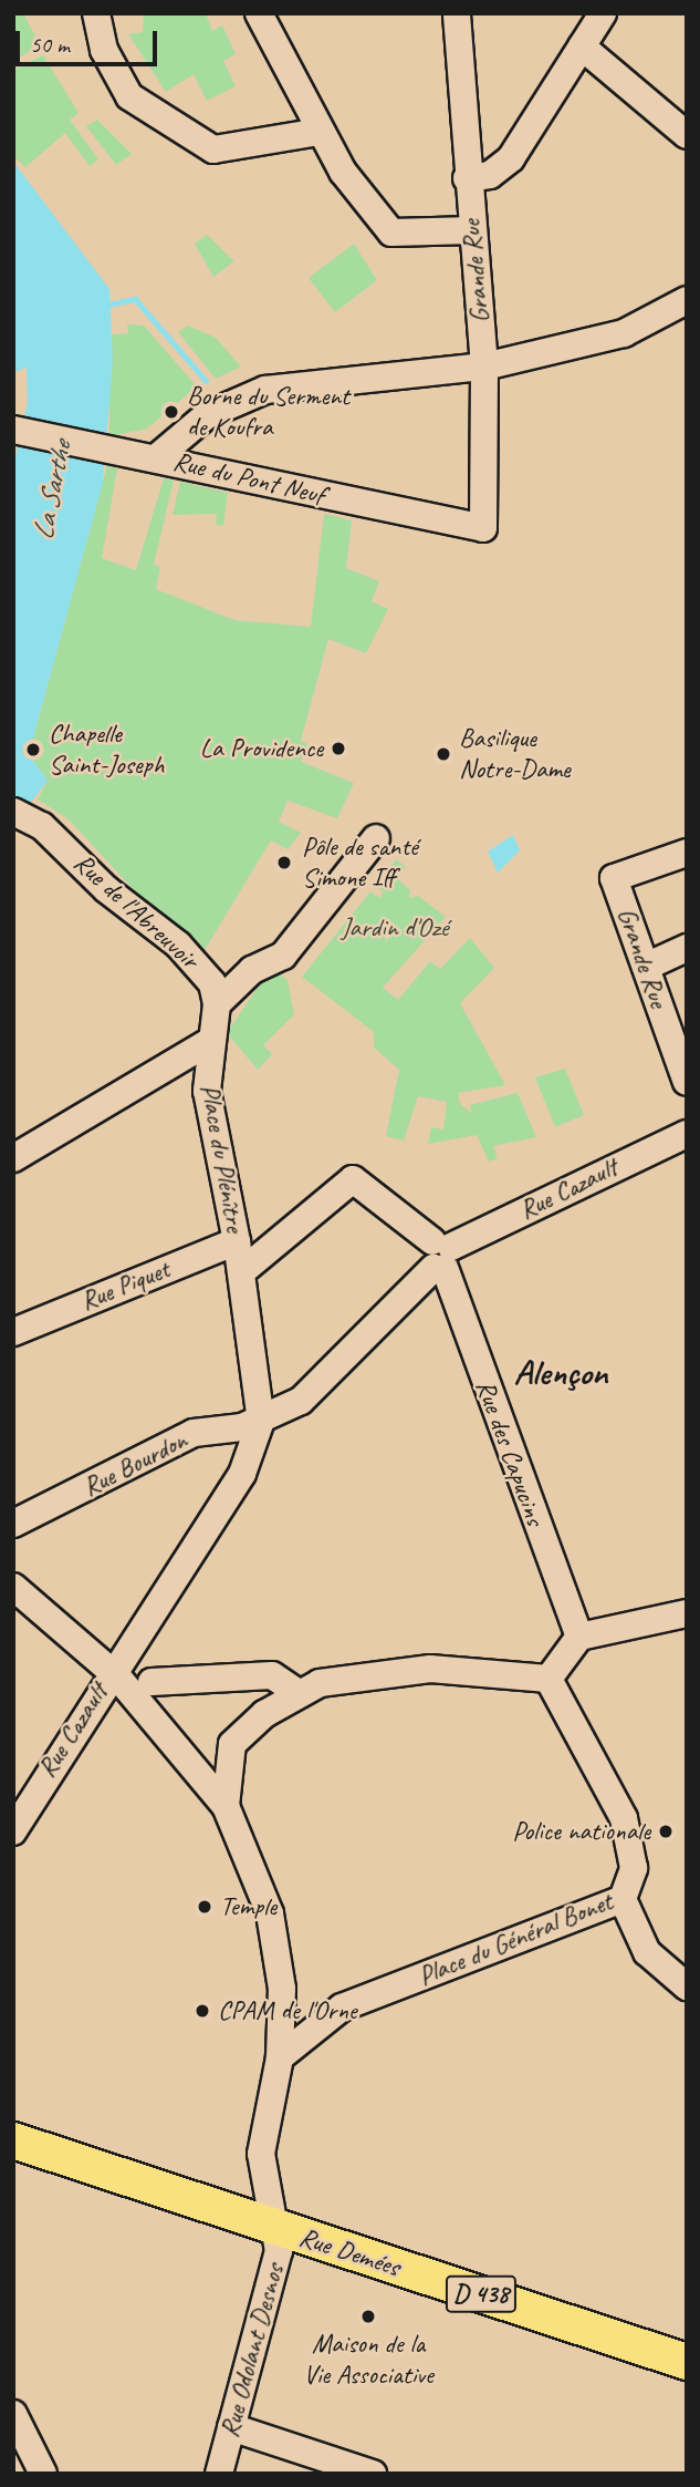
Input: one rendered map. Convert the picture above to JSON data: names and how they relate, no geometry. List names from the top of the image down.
{
  "streets": {
    "main road": ["Rue Demées", "D 438"],
    "street": [
      "Grande Rue",
      "Rue du Pont Neuf",
      "Rue de l'Abreuvoir",
      "Place du Plénître",
      "Rue Cazault",
      "Rue Piquet",
      "Rue des Capucins",
      "Rue Bourdon",
      "Place du Général Bonet",
      "Rue Odolant Desnos"
    ]
  },
  "crossings": [
    ["Grande Rue", "Rue du Pont Neuf"],
    ["Rue de l'Abreuvoir", "Place du Plénître"],
    ["Place du Plénître", "Rue Cazault"],
    ["Place du Plénître", "Rue Piquet"],
    ["Place du Plénître", "Rue Bourdon"],
    ["Rue Cazault", "Rue des Capucins"],
    ["Rue Cazault", "Rue Bourdon"],
    ["Rue Demées", "Rue Odolant Desnos"]
  ],
  "districts": ["Alençon"],
  "water": ["La Sarthe"],
  "parks": ["Jardin d'Ozé"],
  "places": [
    "Borne du Serment de Koufra",
    "La Providence",
    "Chapelle Saint-Joseph",
    "Basilique Notre-Dame",
    "Pôle de santé Simone Iff",
    "Police nationale",
    "Temple",
    "CPAM de l'Orne",
    "Maison de la Vie Associative"
  ],
  "scale_bar": "50 m"
}
